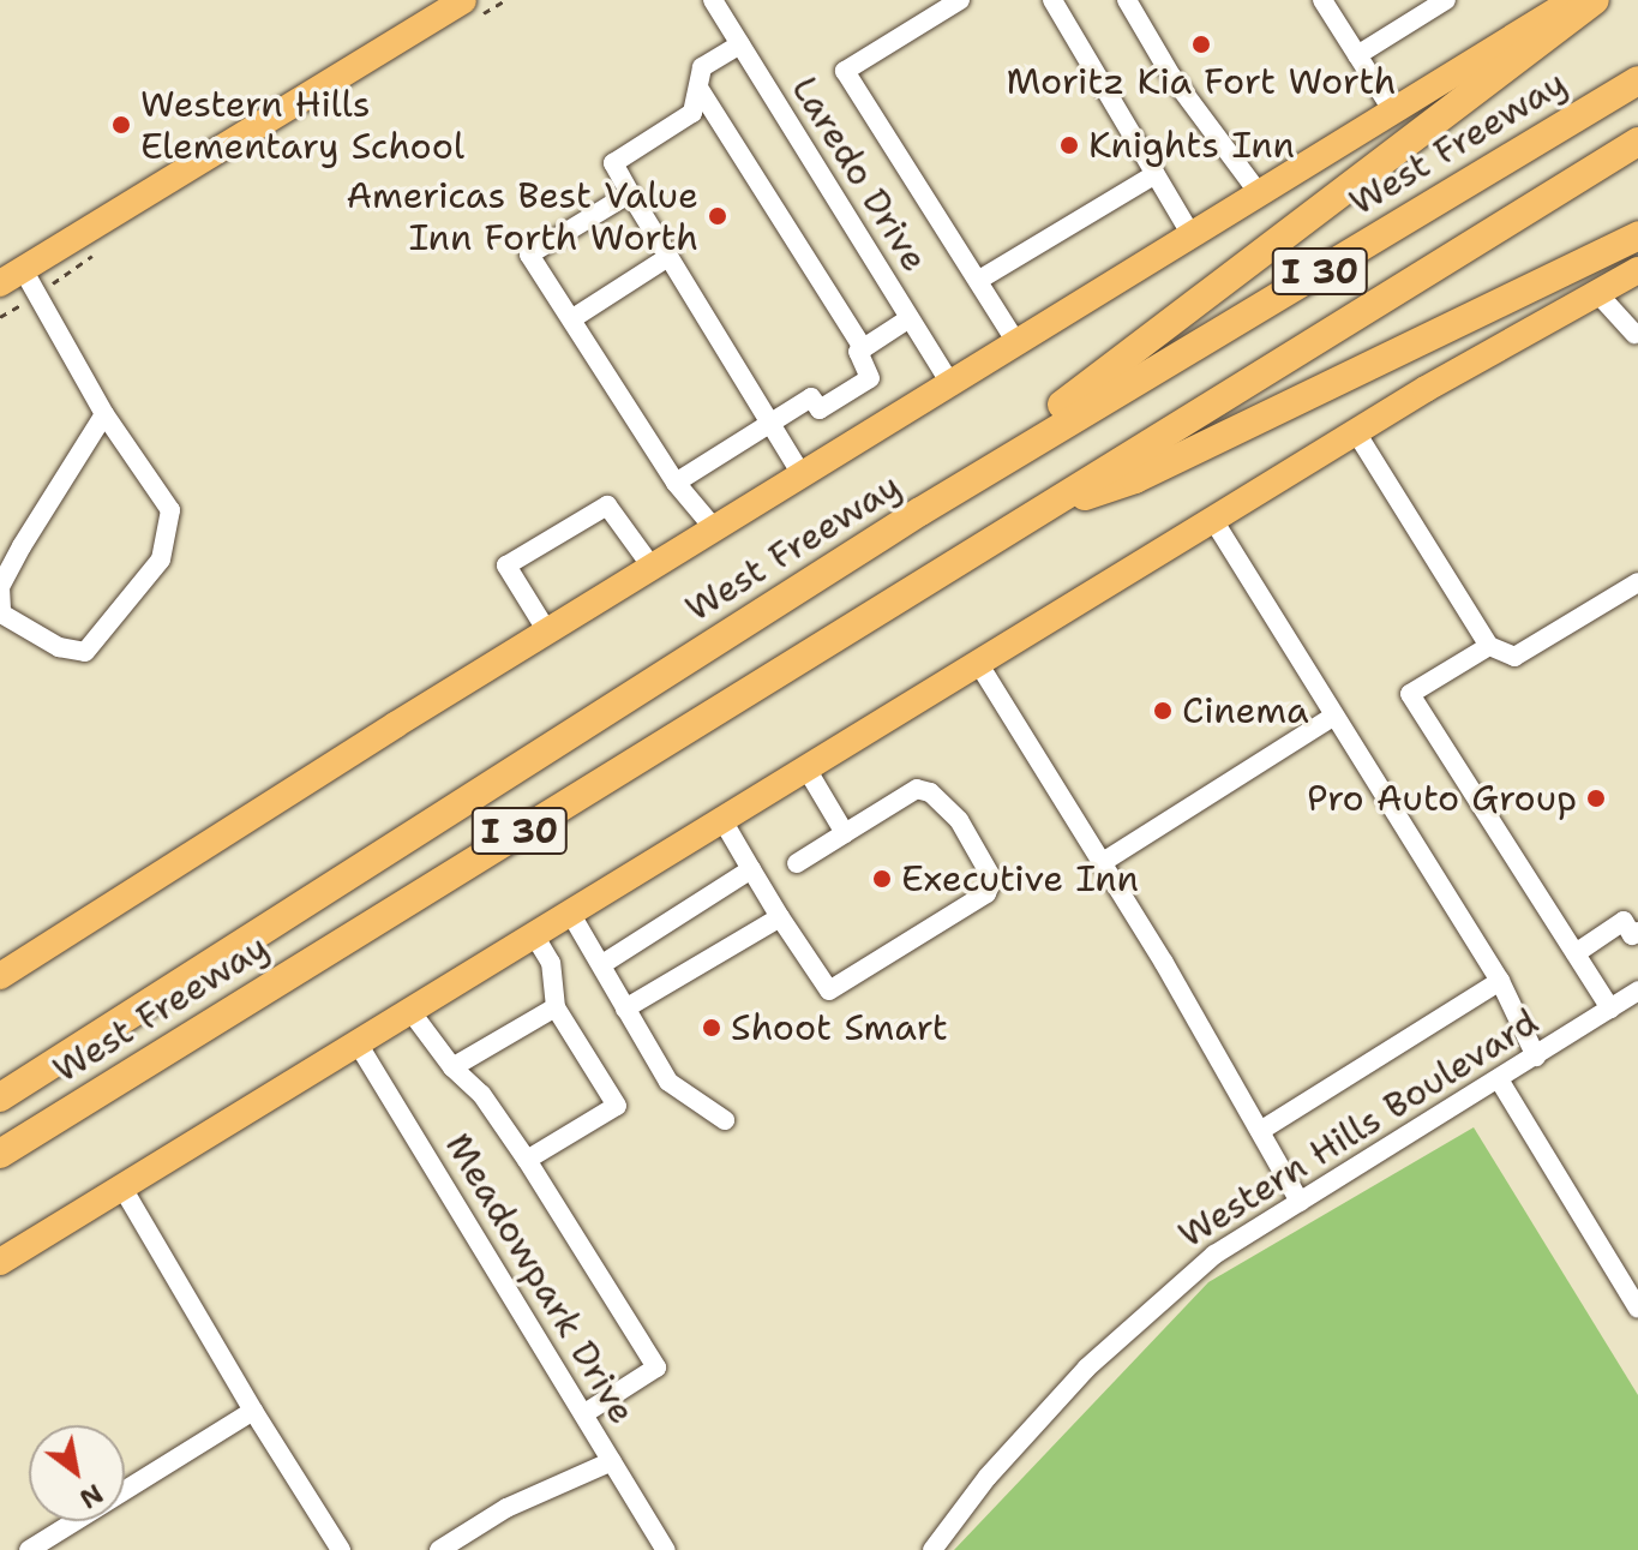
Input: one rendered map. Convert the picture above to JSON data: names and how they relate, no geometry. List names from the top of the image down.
{
  "streets": {
    "highway": ["West Freeway", "I 30"],
    "street": ["Laredo Drive", "Western Hills Boulevard", "Meadowpark Drive"]
  },
  "crossings": [
    ["West Freeway", "Laredo Drive"]
  ],
  "places": [
    "Moritz Kia Fort Worth",
    "Western Hills Elementary School",
    "Knights Inn",
    "Americas Best Value Inn Forth Worth",
    "Cinema",
    "Pro Auto Group",
    "Executive Inn",
    "Shoot Smart"
  ],
  "north": "bottom right"
}
